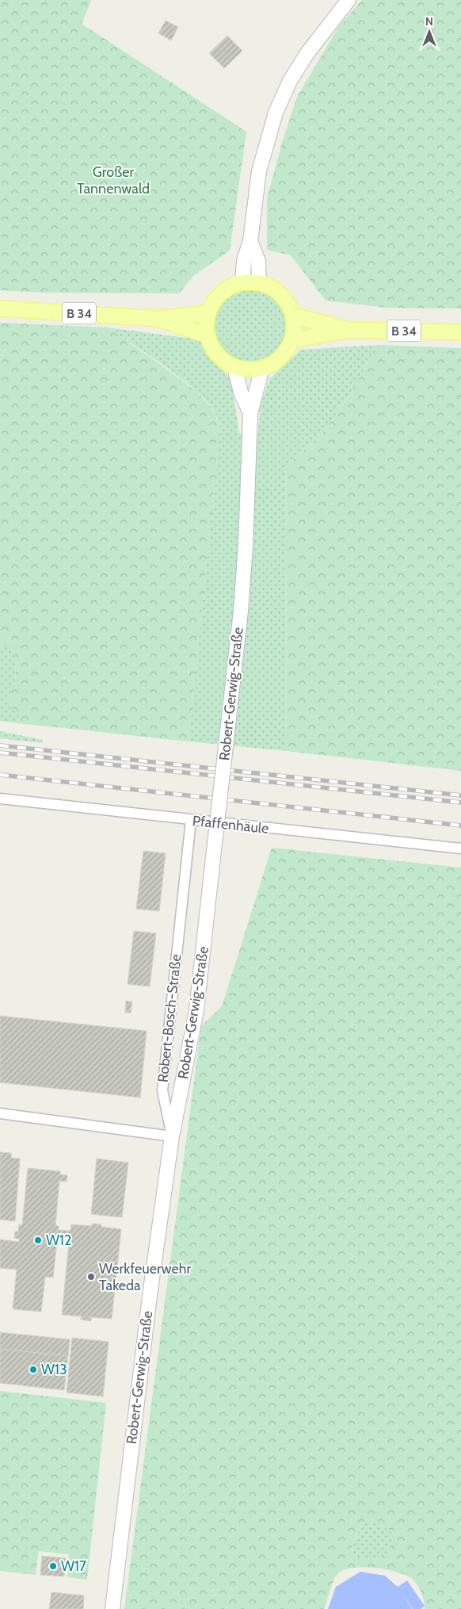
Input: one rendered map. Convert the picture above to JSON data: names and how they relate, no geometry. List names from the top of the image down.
{
  "streets": {
    "main road": ["B 34"],
    "street": ["Robert-Gerwig-Straße", "Pfaffenhäule", "Robert-Bosch-Straße"]
  },
  "crossings": [
    ["B 34", "Robert-Gerwig-Straße"],
    ["Robert-Gerwig-Straße", "Robert-Bosch-Straße"],
    ["Pfaffenhäule", "Robert-Bosch-Straße"]
  ],
  "parks": ["Großer Tannenwald"],
  "places": [
    "W12",
    "Werkfeuerwehr Takeda",
    "W13",
    "W17"
  ],
  "north": "top"
}
